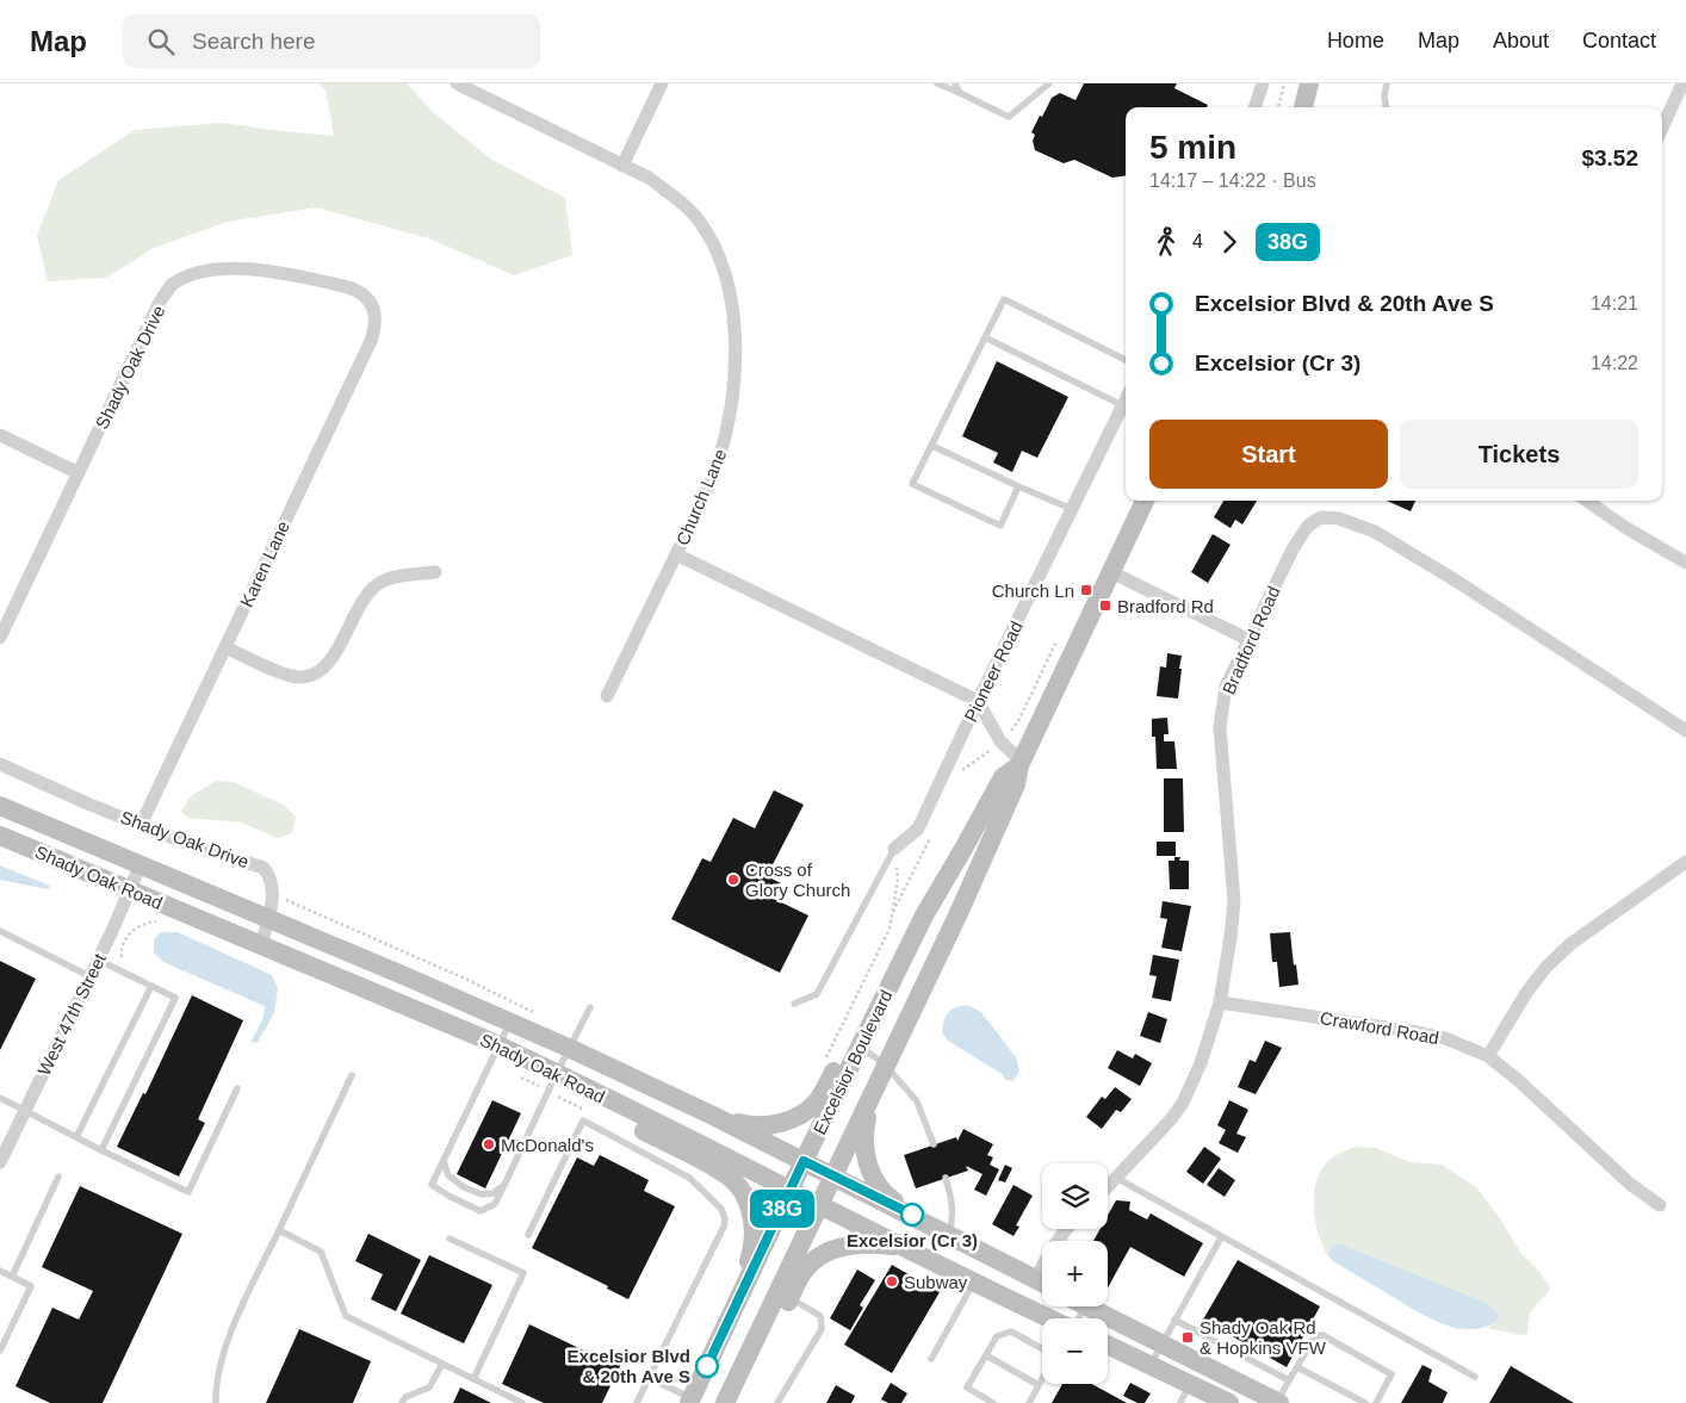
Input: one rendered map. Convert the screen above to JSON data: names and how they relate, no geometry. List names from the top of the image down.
{
  "streets": {
    "main road": ["Shady Oak Road", "Excelsior Boulevard"],
    "street": [
      "Shady Oak Drive",
      "Church Lane",
      "Karen Lane",
      "Bradford Road",
      "Pioneer Road",
      "West 47th Street",
      "Crawford Road"
    ]
  },
  "crossings": [
    ["Shady Oak Drive", "Karen Lane"],
    ["Shady Oak Drive", "Shady Oak Road"],
    ["Church Lane", "Pioneer Road"],
    ["Bradford Road", "Crawford Road"],
    ["Shady Oak Road", "West 47th Street"],
    ["Shady Oak Road", "Excelsior Boulevard"]
  ],
  "places": {
    "transit": ["Church Ln", "Bradford Rd", "Shady Oak Rd & Hopkins VFW"],
    "other": [
      "Cross of Glory Church",
      "McDonald's",
      "Excelsior (Cr 3)",
      "Subway",
      "Excelsior Blvd & 20th Ave S"
    ]
  },
  "lines": ["bus line 38G"],
  "page": {
    "header": "Map",
    "search": "Search here",
    "nav": [
      "Home",
      "Map",
      "About",
      "Contact"
    ],
    "on_map": "38G",
    "heading": ["5 min", "14:17 – 14:22 · Bus", "$3.52"],
    "legs": ["4", "38G"],
    "list": [
      {
        "name": "Excelsior Blvd & 20th Ave S",
        "value": "14:21"
      },
      {
        "name": "Excelsior (Cr 3)",
        "value": "14:22"
      }
    ],
    "buttons": ["Start", "Tickets"],
    "map_buttons": ["+", "−"]
  }
}
